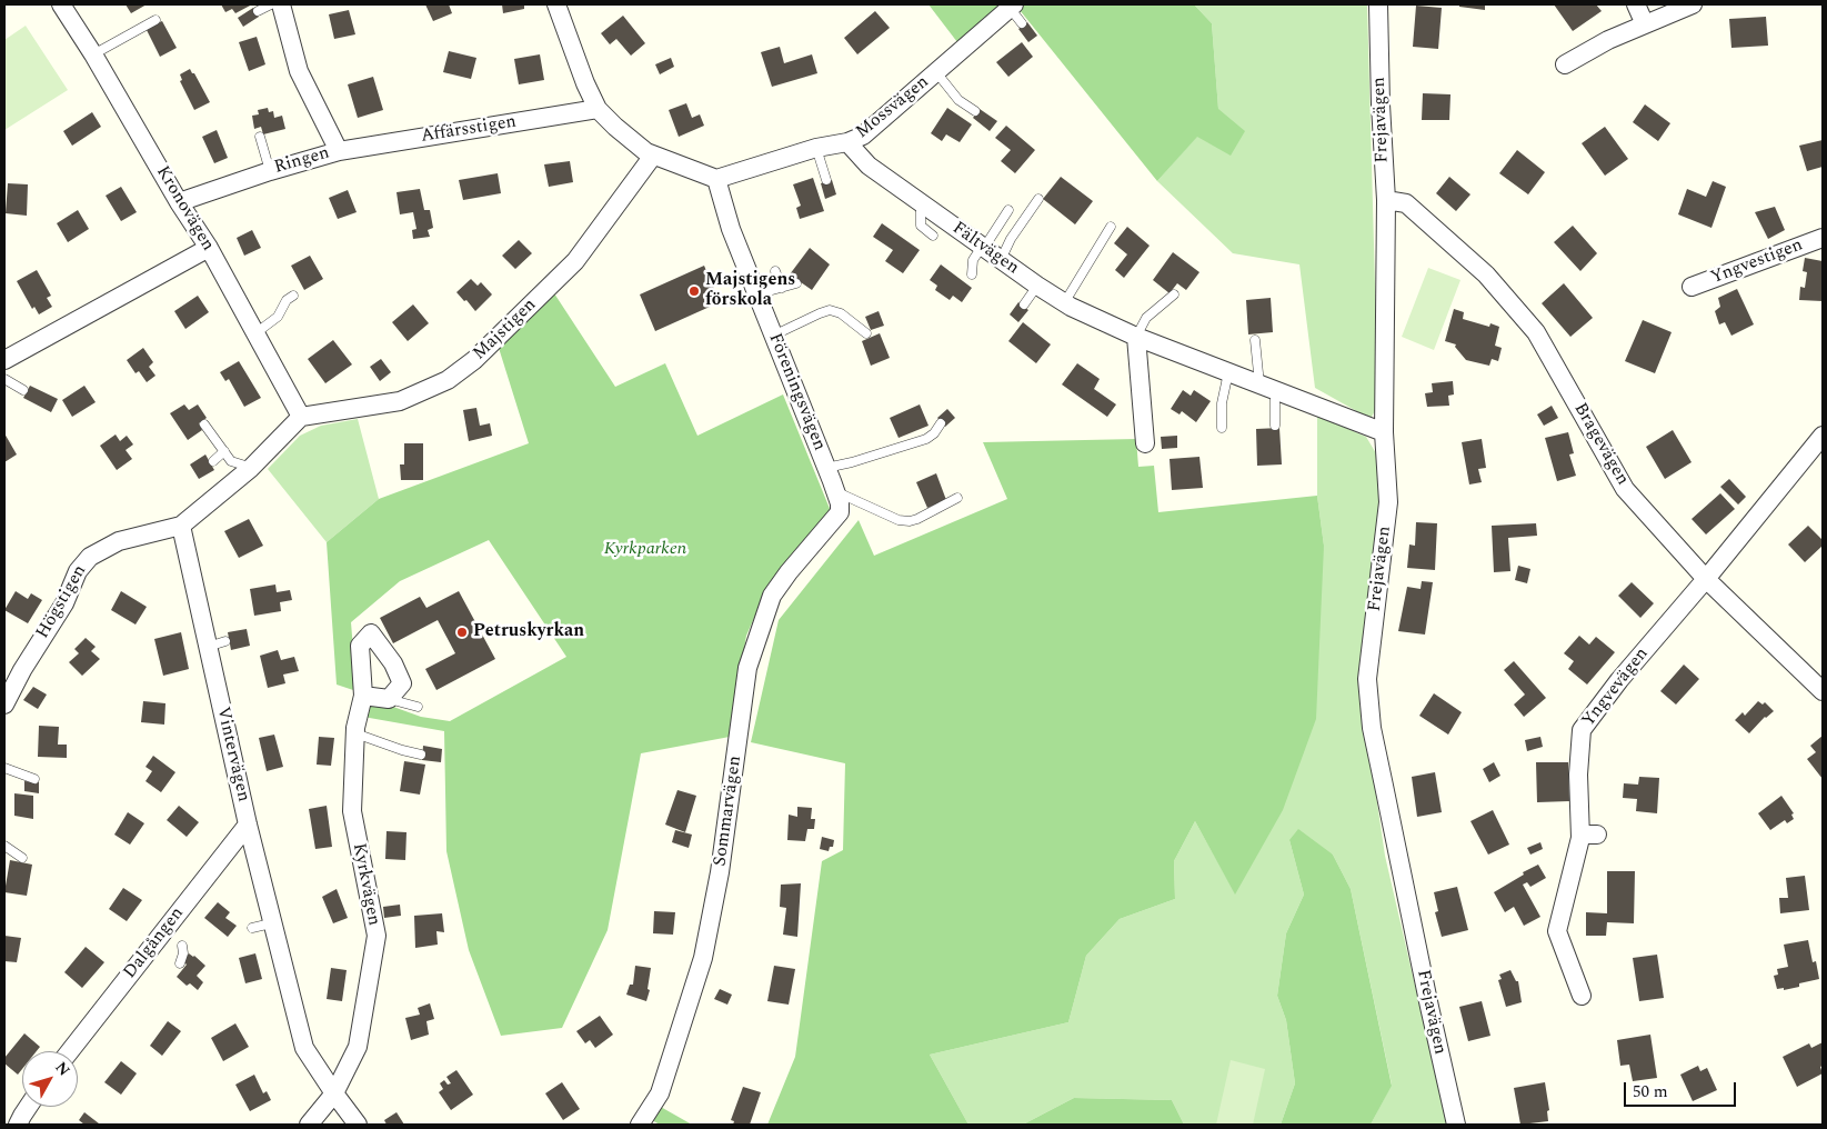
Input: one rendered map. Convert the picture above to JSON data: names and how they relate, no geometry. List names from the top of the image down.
{
  "streets": {
    "street": [
      "Mossvägen",
      "Frejavägen",
      "Affärsstigen",
      "Ringen",
      "Kronovägen",
      "Fältvägen",
      "Yngvestigen",
      "Majstigen",
      "Föreningsvägen",
      "Bragevägen",
      "Högstigen",
      "Yngvevägen",
      "Vintervägen",
      "Sommarvägen",
      "Kyrkvägen",
      "Dalgången"
    ]
  },
  "crossings": [
    ["Mossvägen", "Fältvägen"],
    ["Mossvägen", "Föreningsvägen"],
    ["Frejavägen", "Fältvägen"],
    ["Frejavägen", "Bragevägen"],
    ["Affärsstigen", "Ringen"],
    ["Ringen", "Kronovägen"],
    ["Kronovägen", "Majstigen"],
    ["Föreningsvägen", "Sommarvägen"],
    ["Bragevägen", "Yngvevägen"],
    ["Högstigen", "Vintervägen"],
    ["Vintervägen", "Kyrkvägen"],
    ["Vintervägen", "Dalgången"]
  ],
  "parks": ["Kyrkparken"],
  "places": ["Majstigens förskola", "Petruskyrkan"],
  "scale_bar": "50 m",
  "north": "top right"
}
